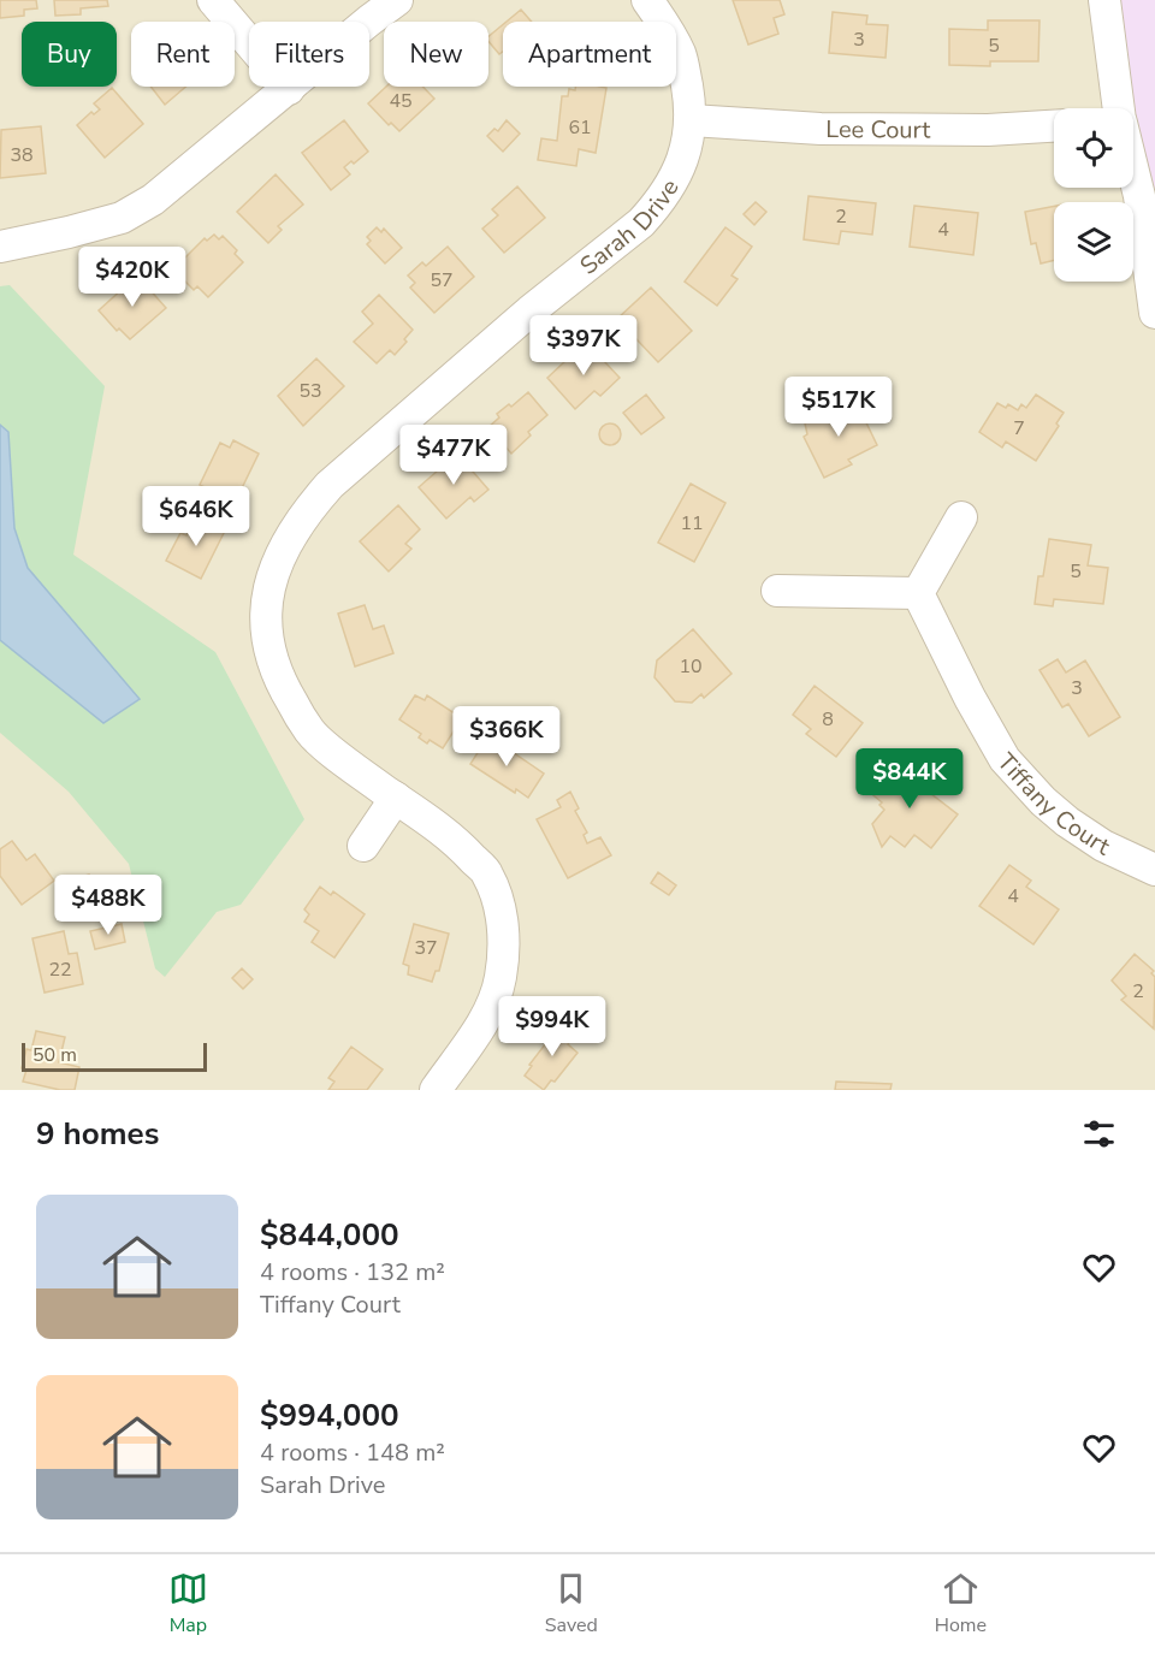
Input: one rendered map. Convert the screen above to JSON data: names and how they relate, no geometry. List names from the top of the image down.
{
  "streets": {
    "street": ["Lee Court", "Sarah Drive", "Tiffany Court"]
  },
  "crossings": [
    ["Lee Court", "Sarah Drive"]
  ],
  "house_numbers": [
    "3",
    "5",
    "45",
    "61",
    "38",
    "2",
    "4",
    "57",
    "53",
    "7",
    "11",
    "5",
    "10",
    "3",
    "8",
    "4",
    "37",
    "22",
    "2"
  ],
  "scale_bar": "50 m",
  "page": {
    "chip": [
      "Buy",
      "Rent",
      "Filters",
      "New",
      "Apartment"
    ],
    "price": [
      "$420K",
      "$397K",
      "$517K",
      "$477K",
      "$646K",
      "$366K",
      "$844K",
      "$488K",
      "$994K"
    ],
    "scale": "50 m",
    "heading": "9 homes",
    "list": [
      {
        "name": "$844,000",
        "note": "4 rooms · 132 m² · Tiffany Court"
      },
      {
        "name": "$994,000",
        "note": "4 rooms · 148 m² · Sarah Drive"
      }
    ],
    "tabs": ["Map", "Saved", "Home"]
  }
}
